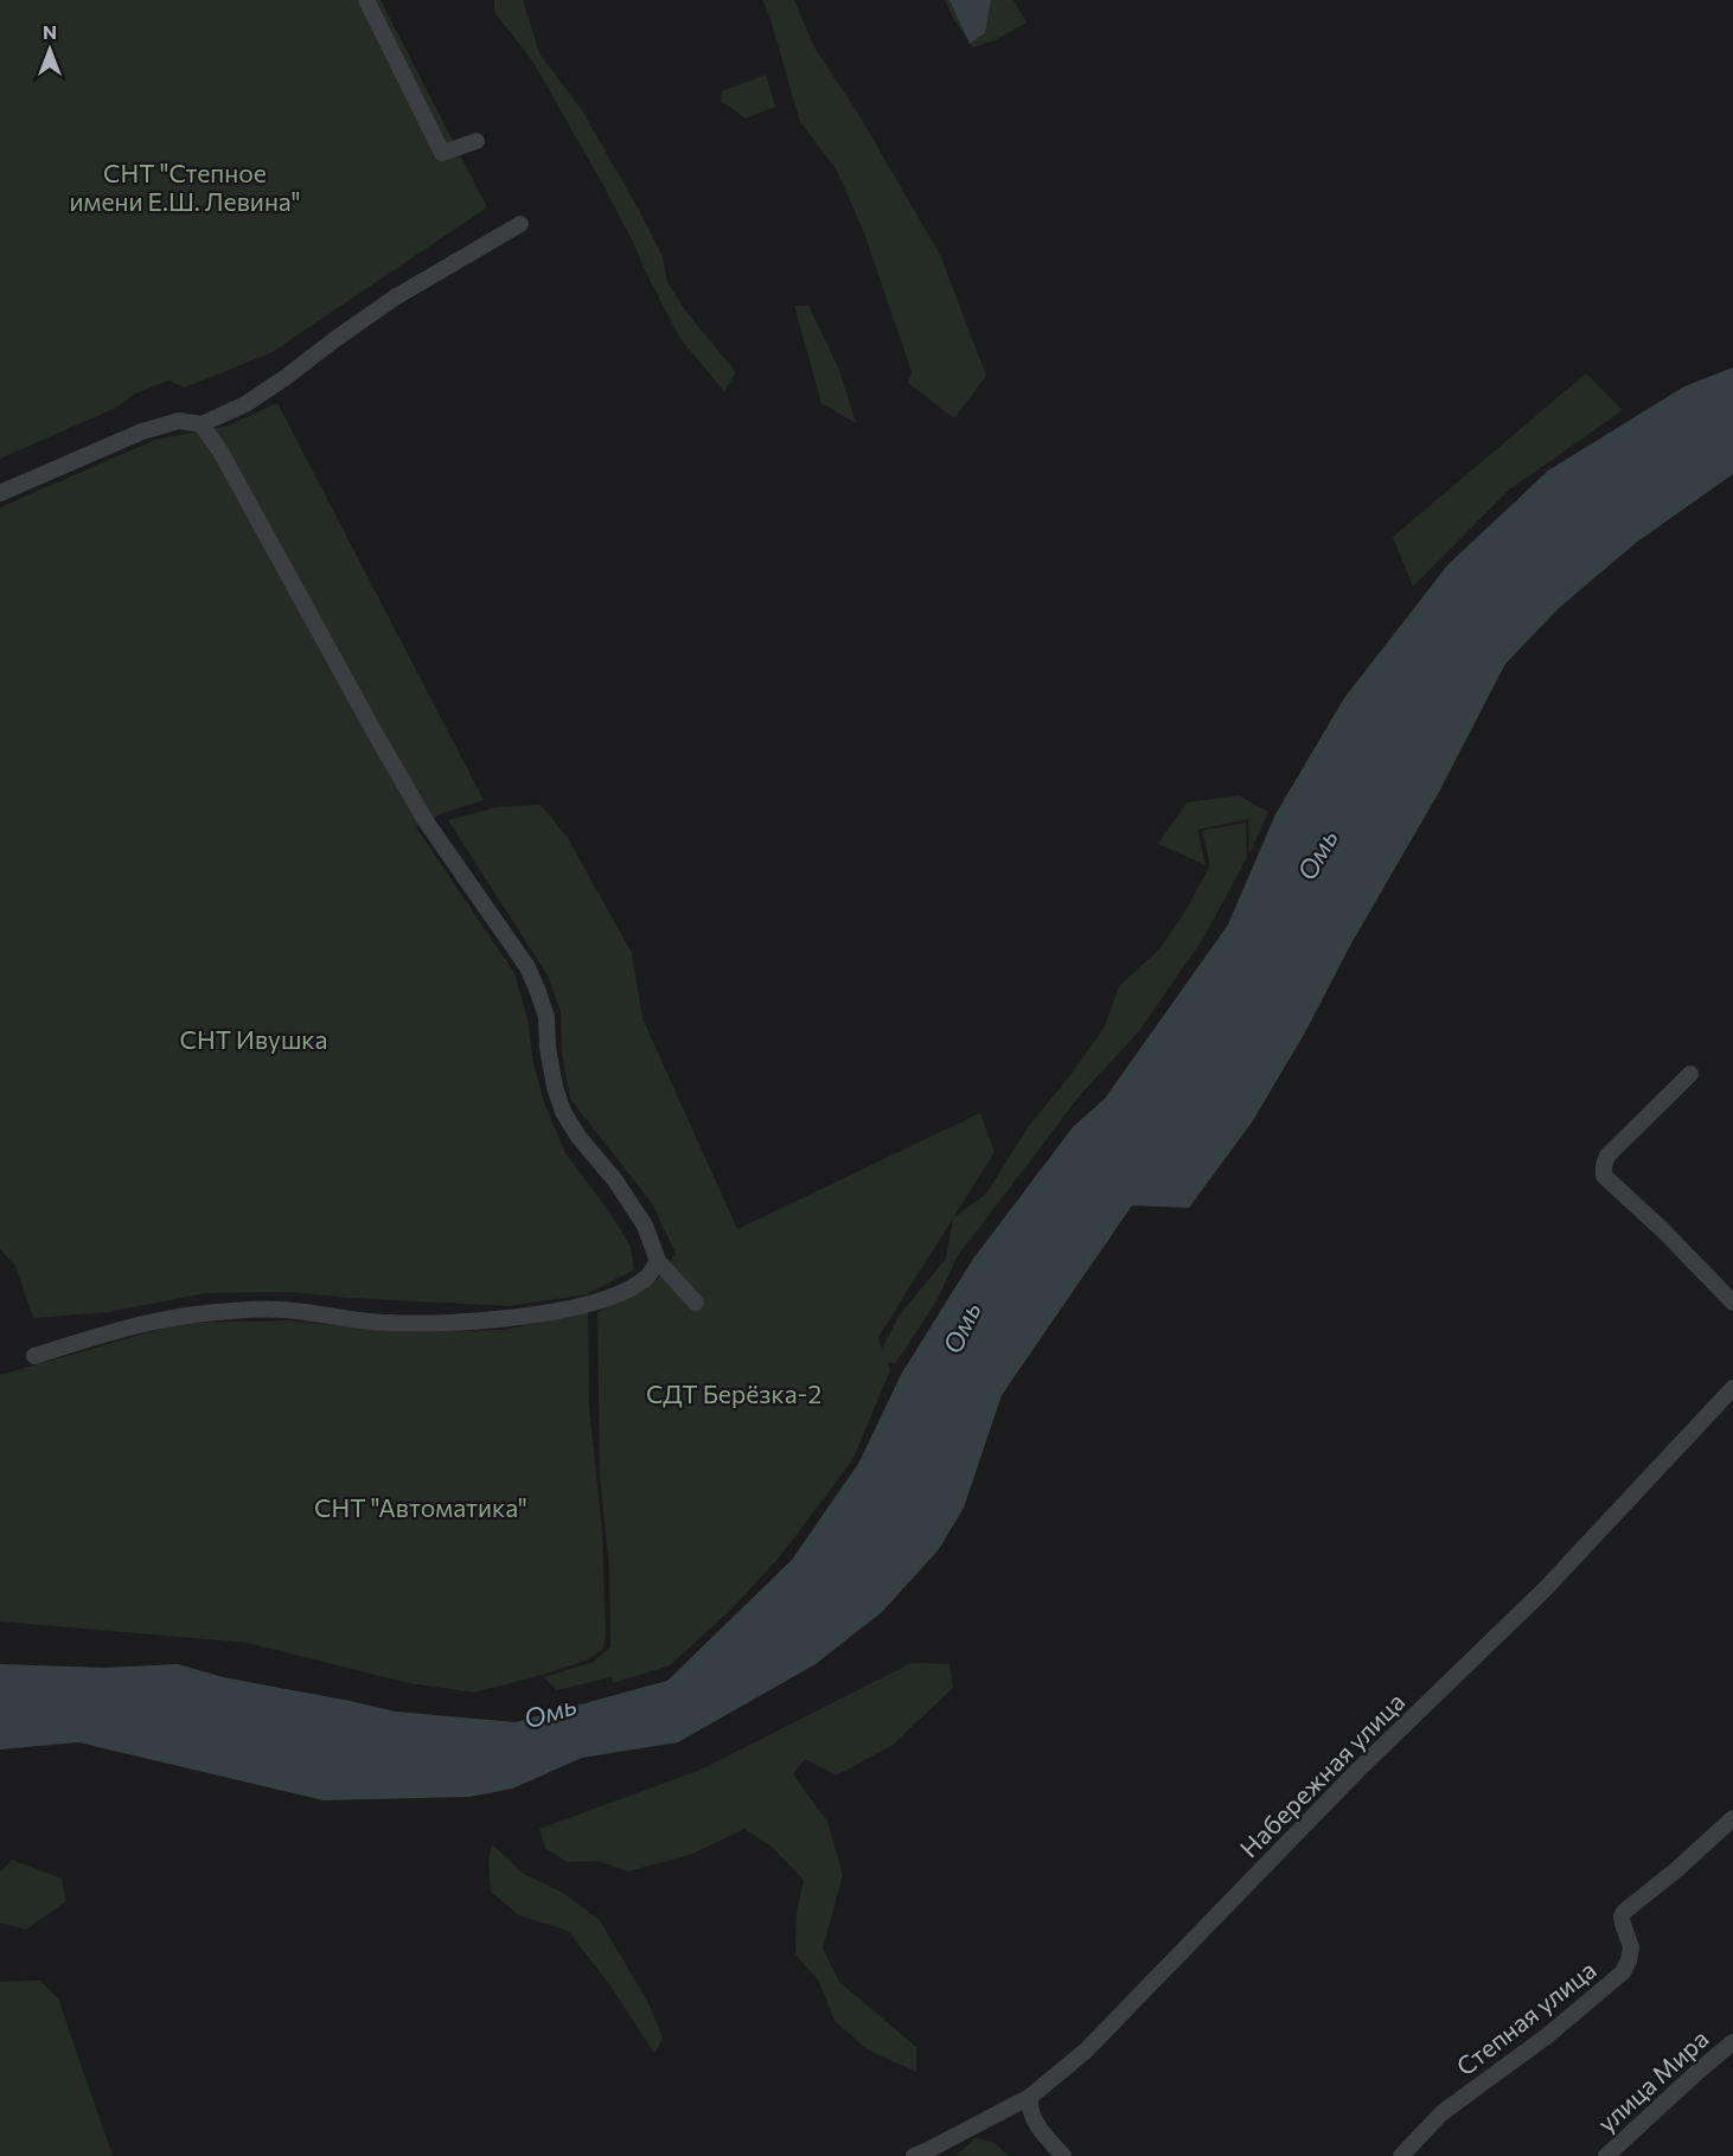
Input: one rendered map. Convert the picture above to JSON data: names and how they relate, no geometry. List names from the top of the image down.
{
  "streets": {
    "street": ["Набережная улица", "Степная улица", "улица Мира"]
  },
  "water": ["Омь"],
  "parks": [
    "СНТ \"Степное имени Е.Ш. Левина\"",
    "СНТ Ивушка",
    "СДТ Берёзка-2",
    "СНТ \"Автоматика\""
  ],
  "north": "top"
}
